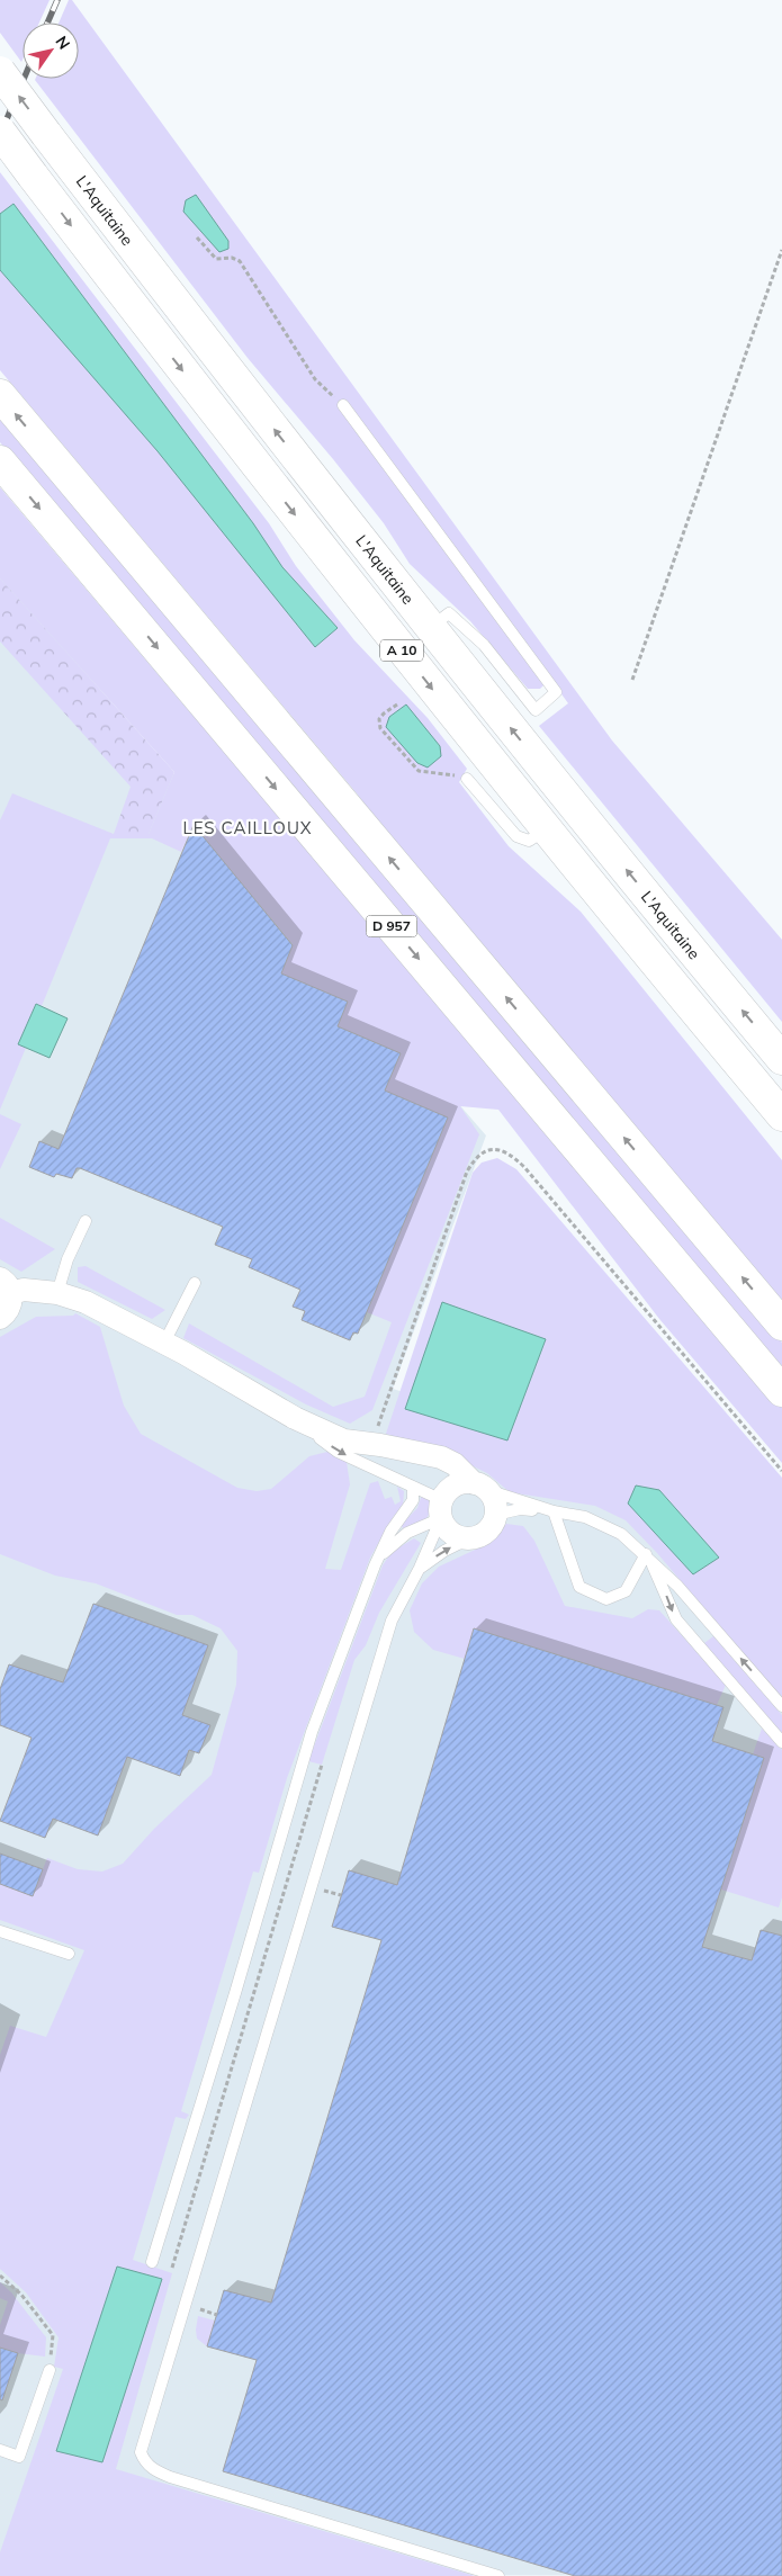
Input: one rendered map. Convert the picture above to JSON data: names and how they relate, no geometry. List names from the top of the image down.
{
  "streets": {
    "main road": ["L'Aquitaine", "A 10", "D 957"]
  },
  "districts": ["LES CAILLOUX"],
  "north": "top right"
}
